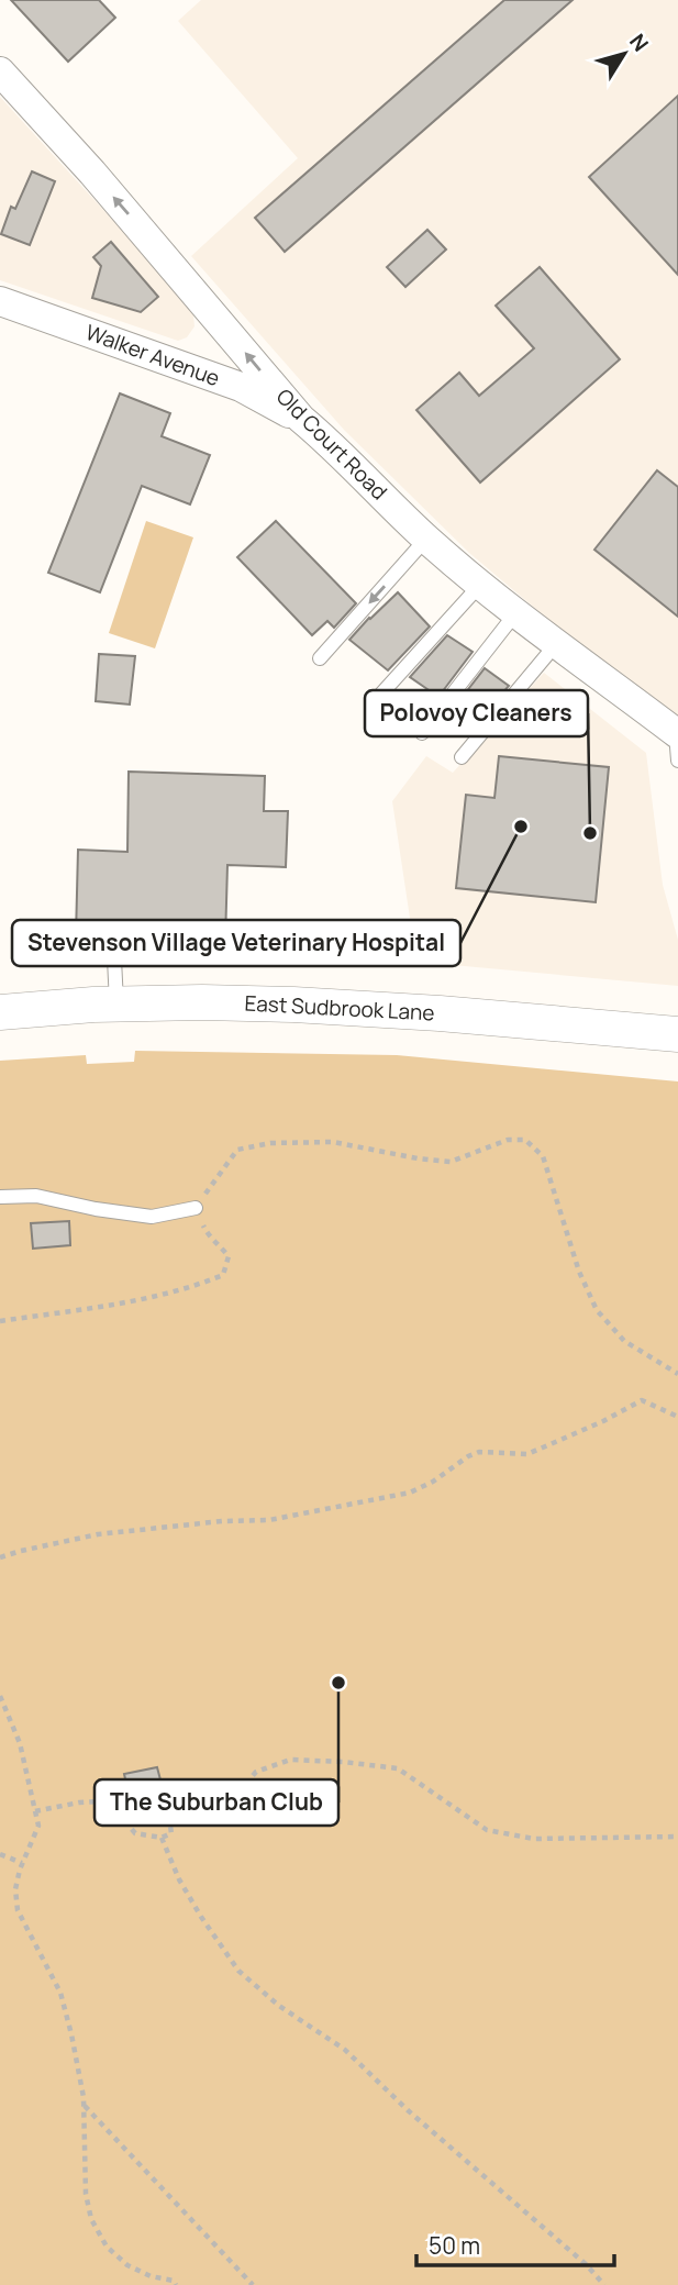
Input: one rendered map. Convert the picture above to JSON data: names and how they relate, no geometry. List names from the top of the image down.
{
  "streets": {
    "street": ["Walker Avenue", "Old Court Road", "East Sudbrook Lane"]
  },
  "crossings": [
    ["Walker Avenue", "Old Court Road"]
  ],
  "one_way": ["Old Court Road"],
  "places": ["Stevenson Village Veterinary Hospital", "Polovoy Cleaners", "The Suburban Club"],
  "scale_bar": "50 m",
  "north": "top right"
}
